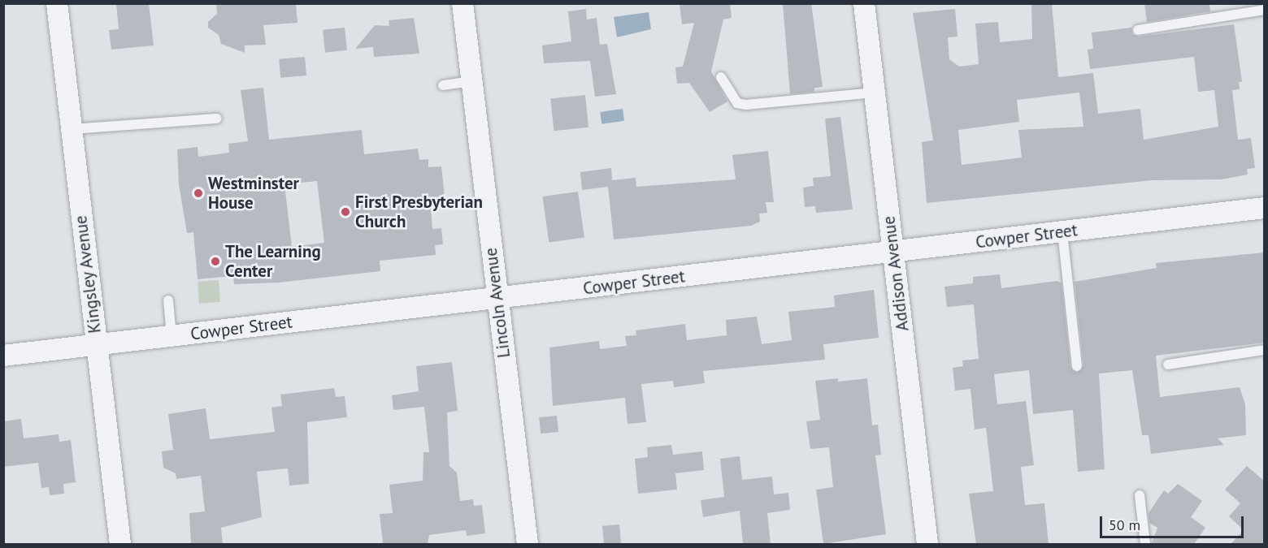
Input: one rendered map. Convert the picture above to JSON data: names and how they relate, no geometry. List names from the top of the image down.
{
  "streets": {
    "street": [
      "Cowper Street",
      "Addison Avenue",
      "Kingsley Avenue",
      "Lincoln Avenue"
    ]
  },
  "crossings": [
    ["Cowper Street", "Addison Avenue"],
    ["Cowper Street", "Kingsley Avenue"],
    ["Cowper Street", "Lincoln Avenue"]
  ],
  "places": ["Westminster House", "First Presbyterian Church", "The Learning Center"],
  "scale_bar": "50 m"
}
